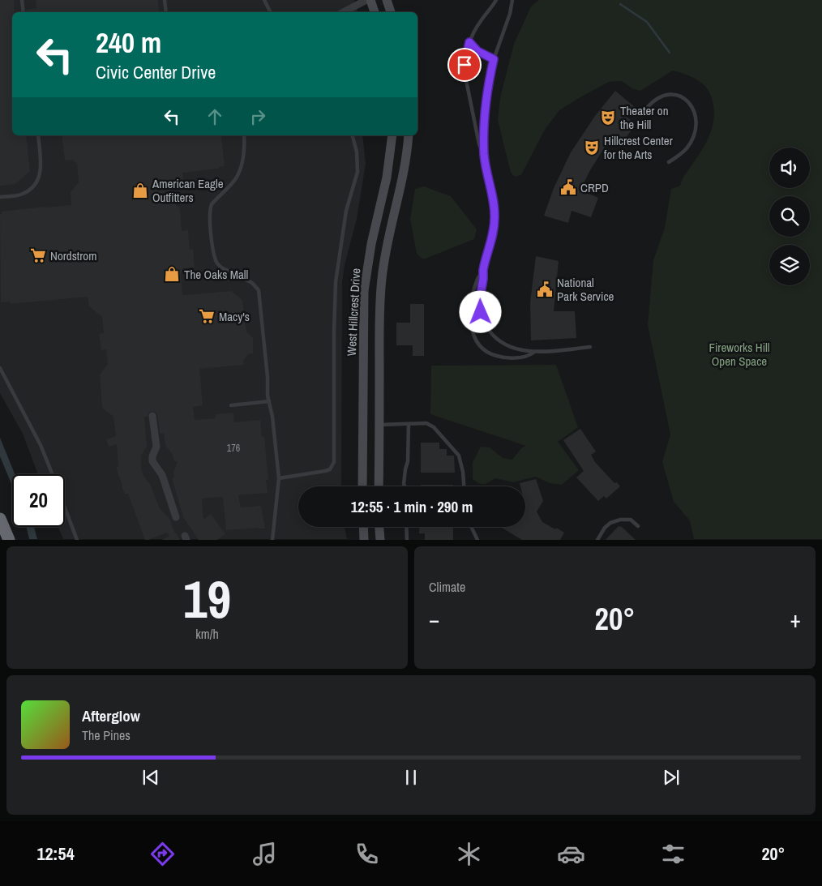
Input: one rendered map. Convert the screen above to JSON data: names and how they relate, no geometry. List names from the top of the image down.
{
  "streets": {
    "main road": ["West Hillcrest Drive"]
  },
  "parks": ["Fireworks Hill Open Space"],
  "places": {
    "theatre": ["Theater on the Hill", "Hillcrest Center for the Arts"],
    "public building": ["CRPD", "National Park Service"],
    "shop": ["American Eagle Outfitters", "The Oaks Mall"],
    "supermarket": ["Nordstrom", "Macy's"]
  },
  "house_numbers": ["176"],
  "page": {
    "turn": ["240 m", "Civic Center Drive"],
    "limit": "20",
    "trip": "12:55 · 1 min · 290 m",
    "tile": [
      ["19", "km/h"],
      "Climate"
    ],
    "heat": ["−", "20°", "+"],
    "song": ["Afterglow", "The Pines"],
    "tabs": ["12:54", "20°"]
  }
}
